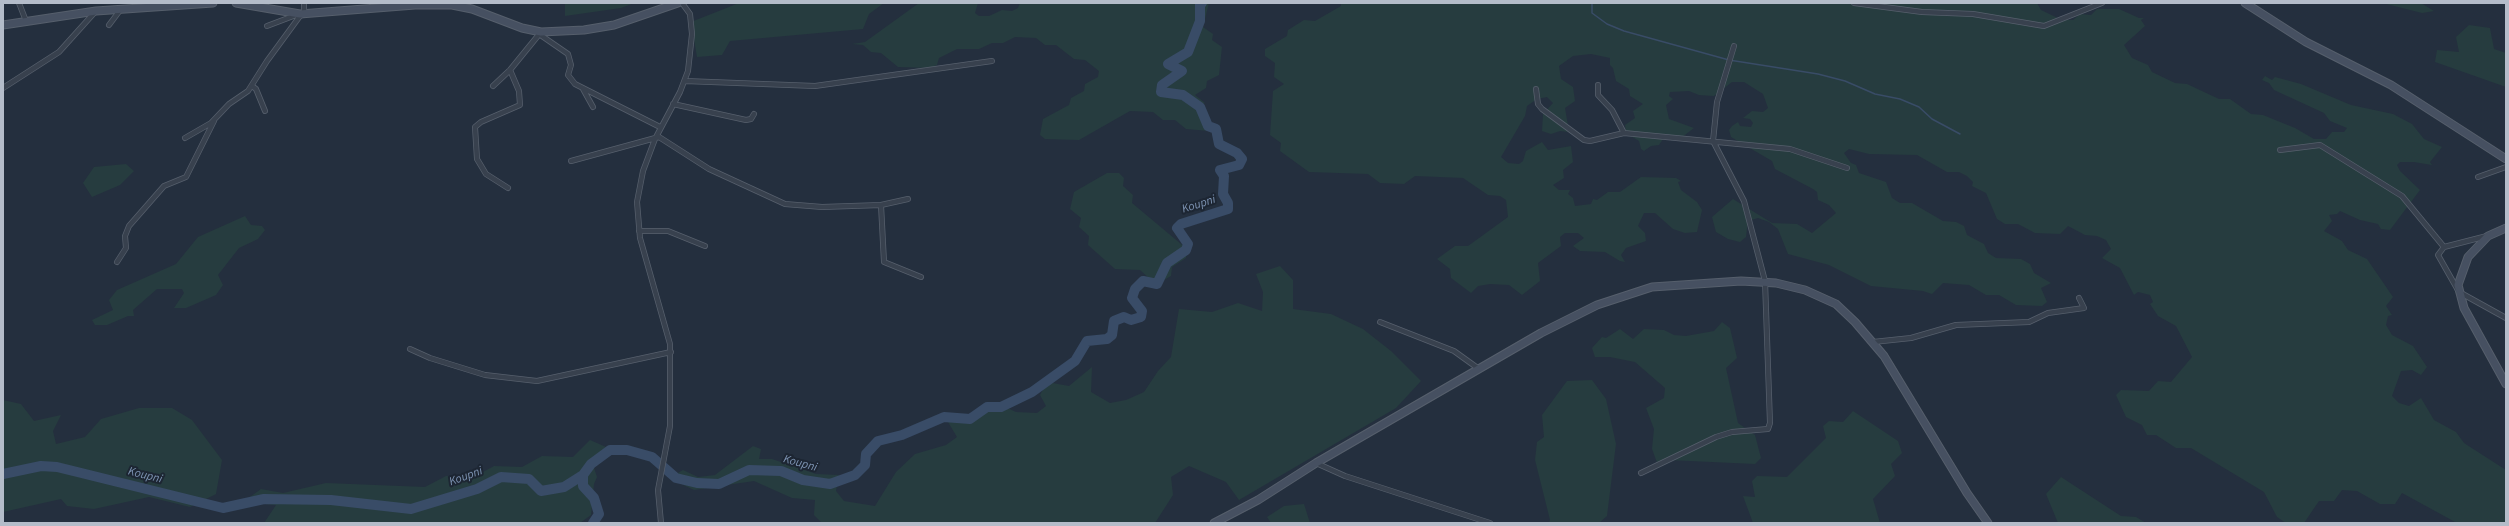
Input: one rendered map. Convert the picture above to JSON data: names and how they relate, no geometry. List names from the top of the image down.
{
  "water": ["Koupni"]
}
